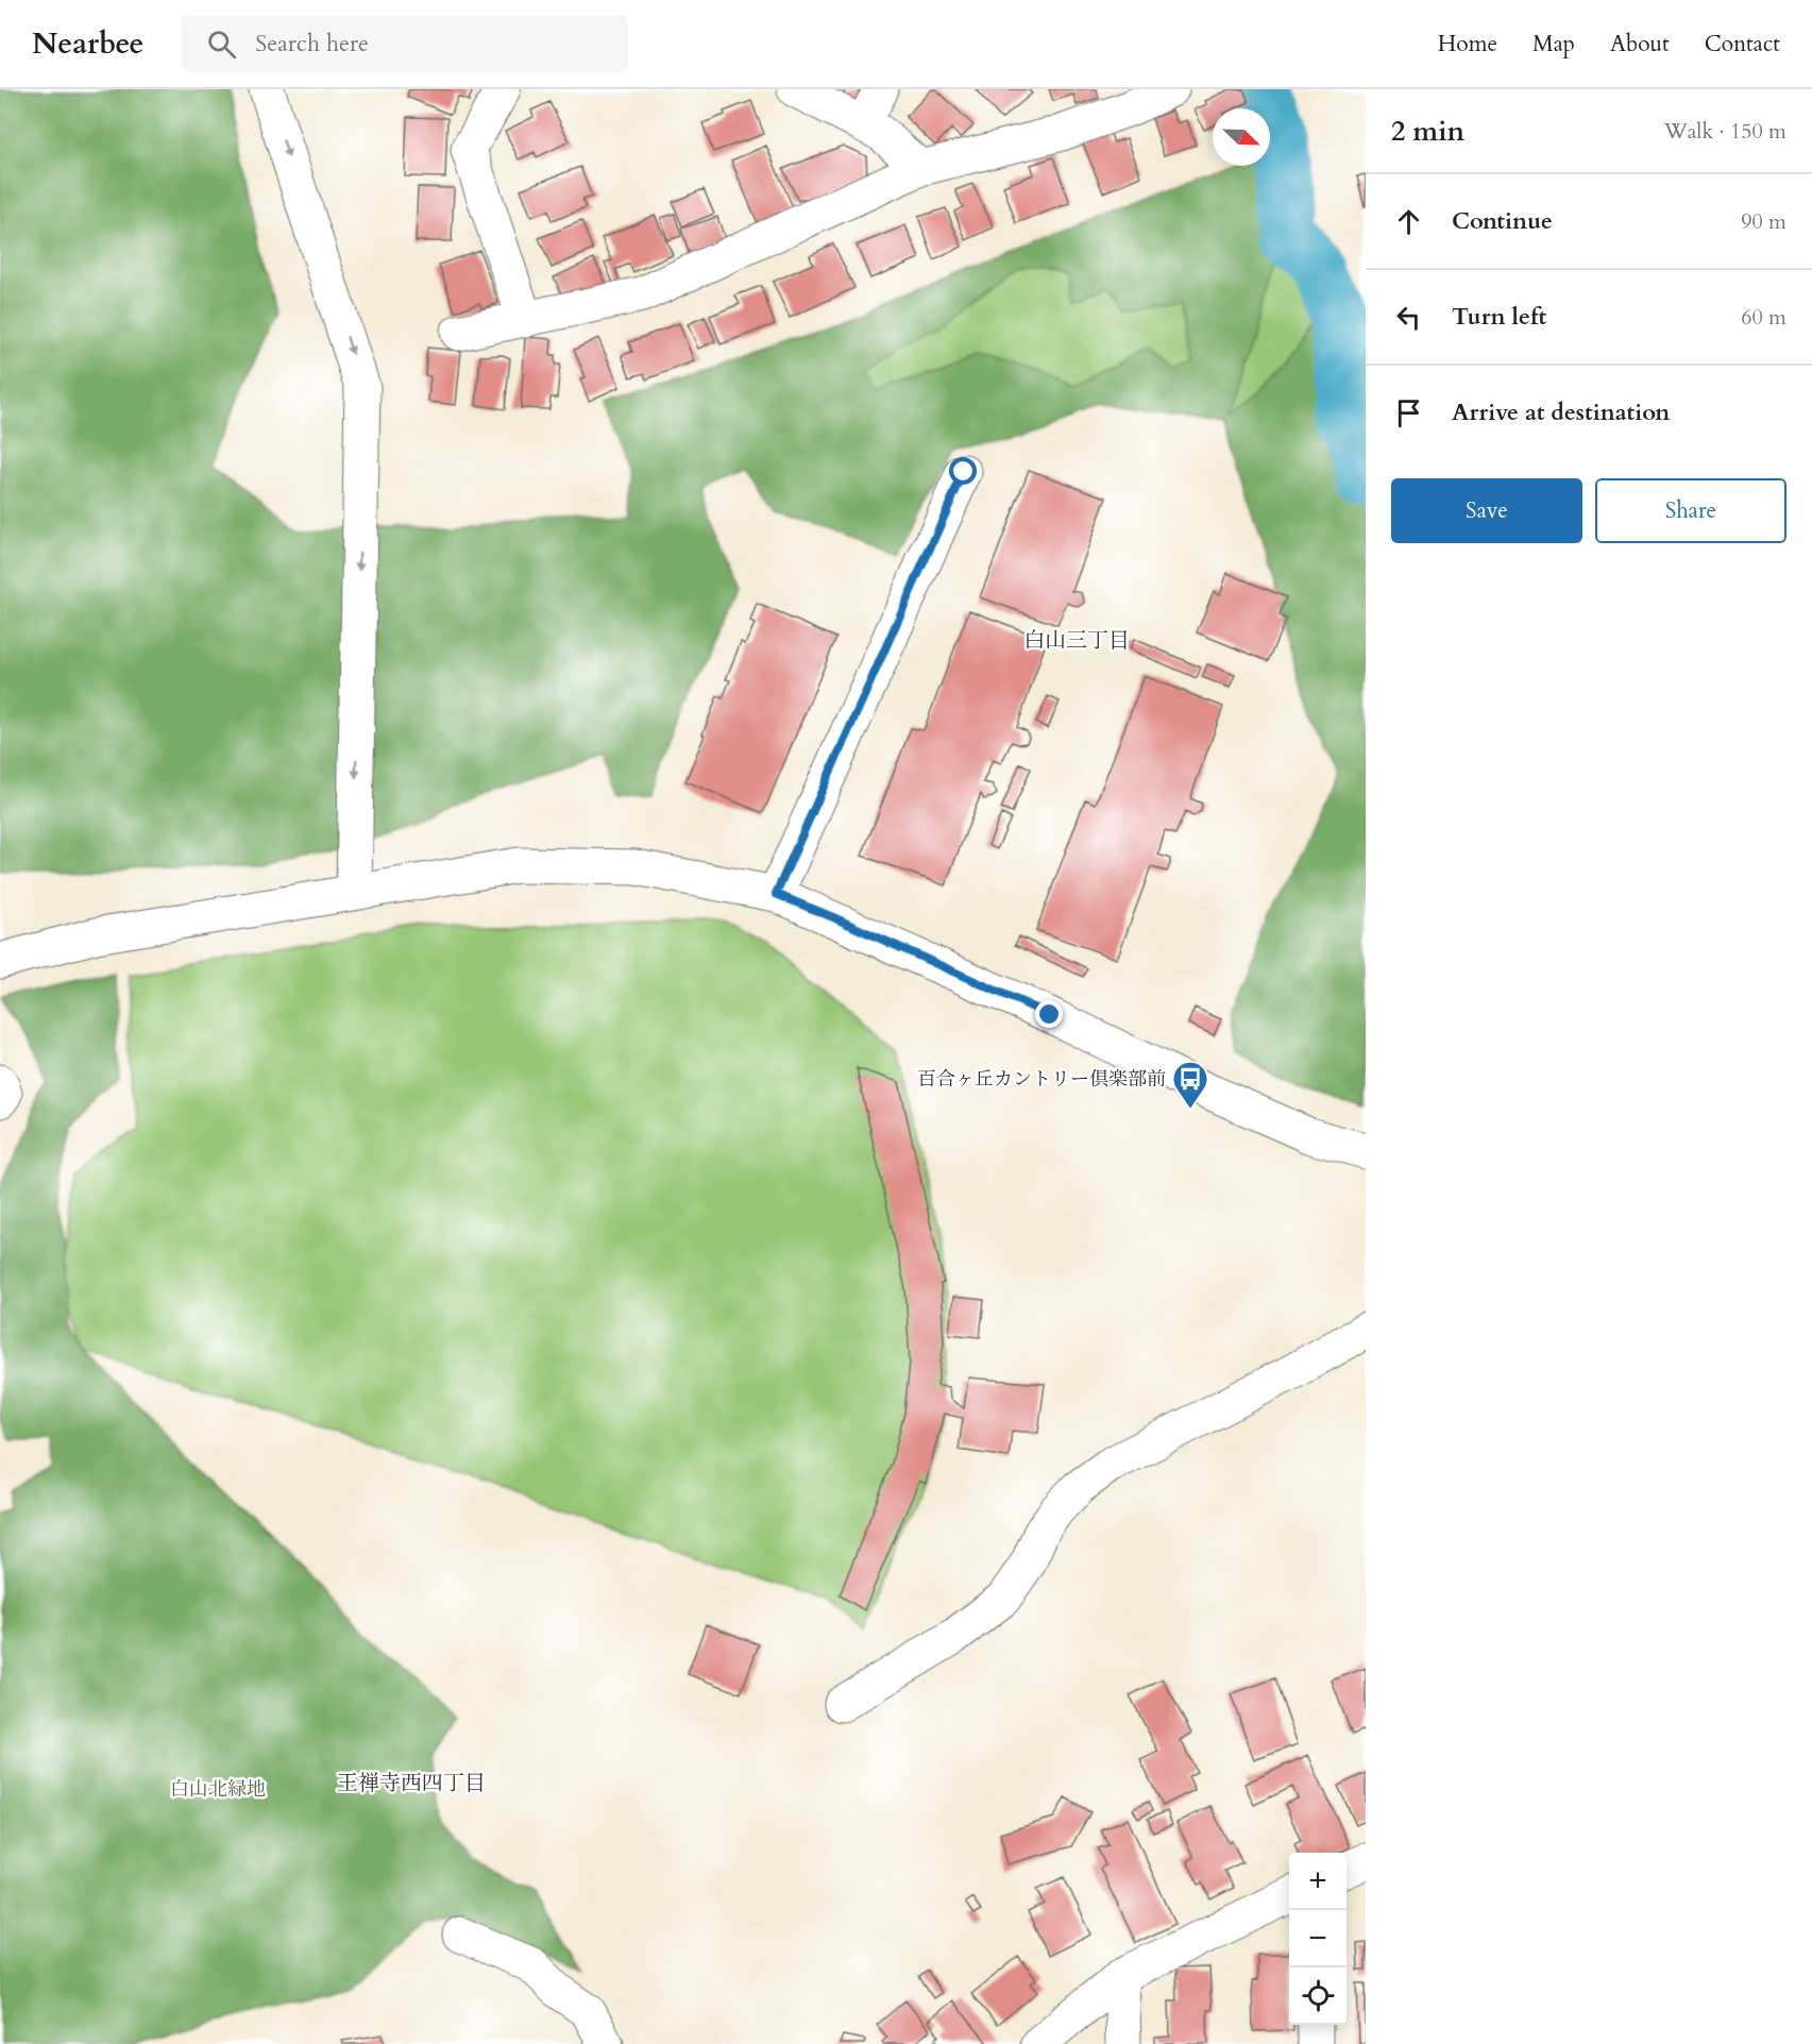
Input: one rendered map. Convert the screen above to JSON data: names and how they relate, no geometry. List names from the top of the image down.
{
  "districts": ["白山三丁目", "王禅寺西四丁目"],
  "parks": ["白山北緑地"],
  "places": {
    "bus stop": ["百合ヶ丘カントリー倶楽部前"]
  },
  "north": "bottom right",
  "page": {
    "header": "Nearbee",
    "search": "Search here",
    "nav": [
      "Home",
      "Map",
      "About",
      "Contact"
    ],
    "heading": ["2 min", "Walk · 150 m"],
    "list": [
      ["Continue", "90 m"],
      ["Turn left", "60 m"],
      "Arrive at destination"
    ],
    "buttons": ["Save", "Share"],
    "map_buttons": ["+", "−"]
  }
}
